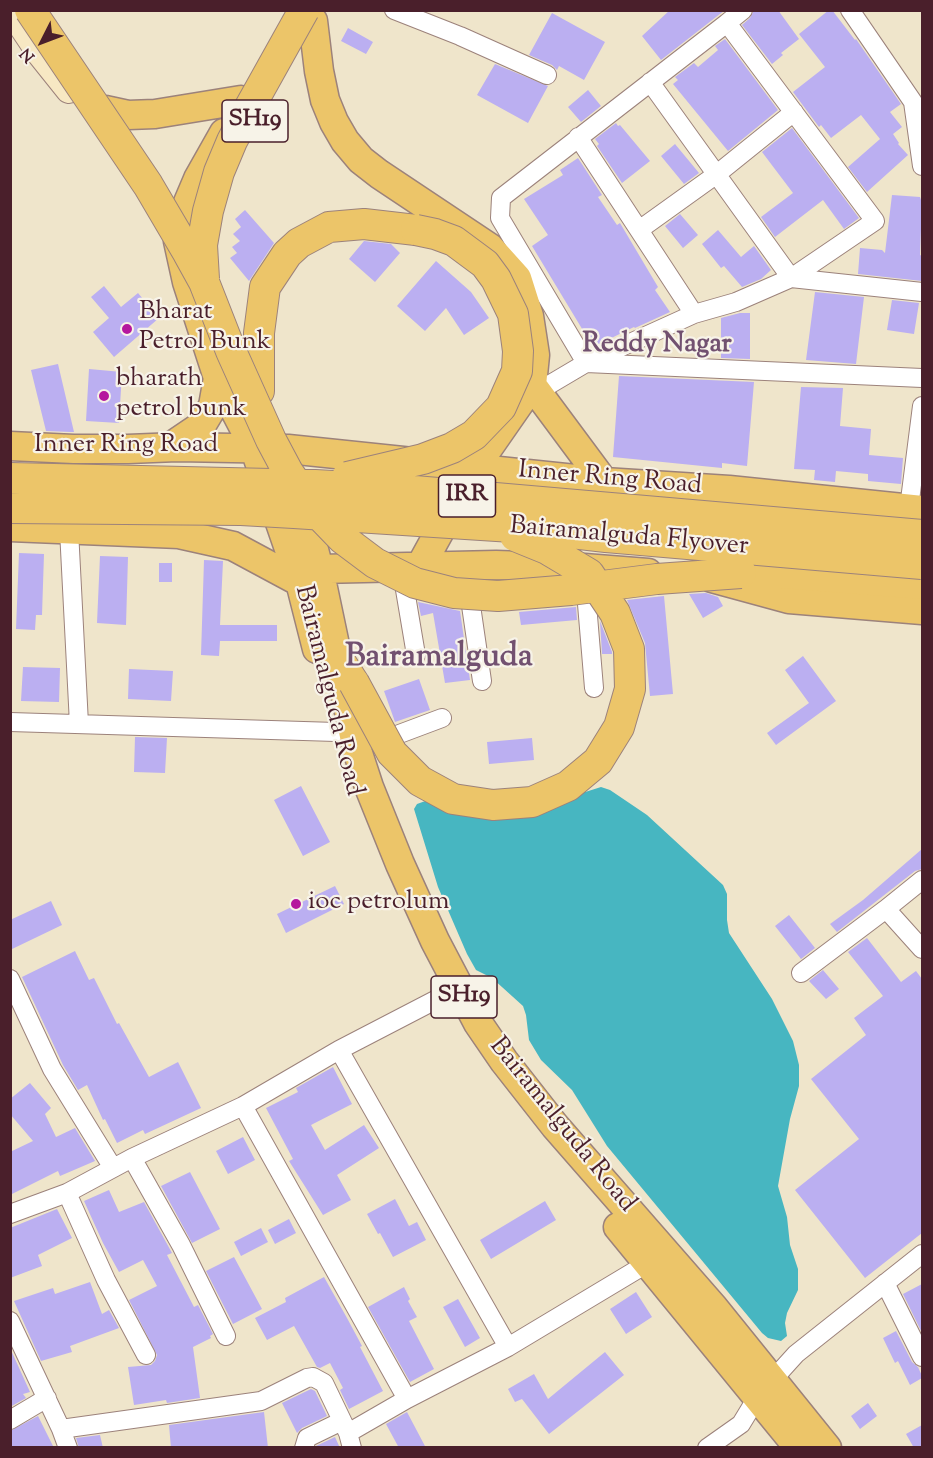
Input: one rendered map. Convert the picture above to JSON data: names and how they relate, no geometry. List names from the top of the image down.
{
  "streets": {
    "highway": ["IRR", "Bairamalguda Flyover"],
    "main road": ["SH19", "Inner Ring Road", "Bairamalguda Road"]
  },
  "crossings": [
    ["SH19", "Inner Ring Road"],
    ["SH19", "Bairamalguda Road"],
    ["Inner Ring Road", "Bairamalguda Road"]
  ],
  "districts": ["Reddy Nagar", "Bairamalguda"],
  "places": ["Bharat Petrol Bunk", "bharath petrol bunk", "ioc petrolum"],
  "north": "bottom left"
}
